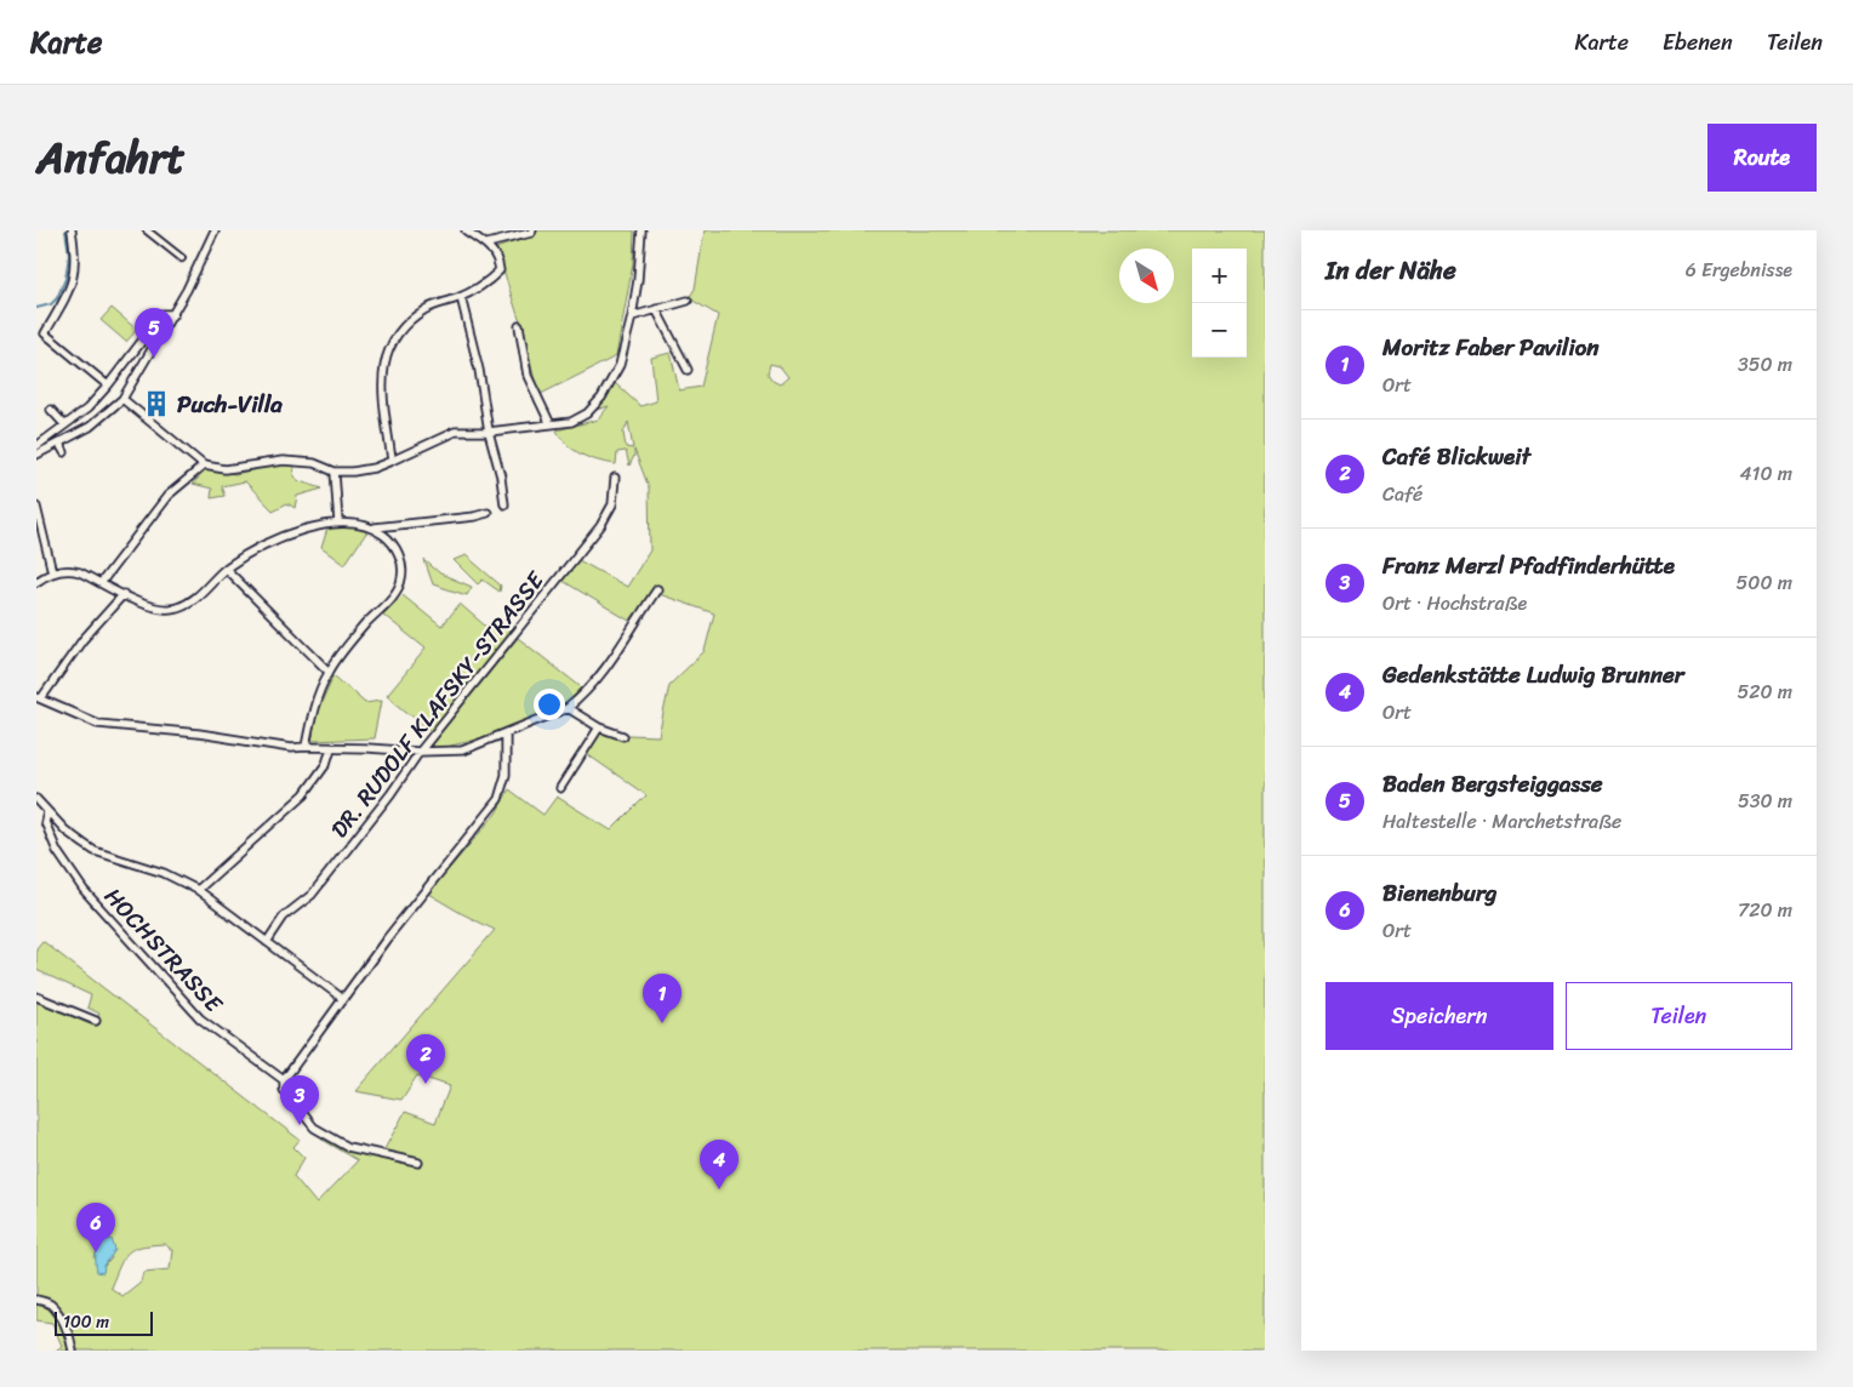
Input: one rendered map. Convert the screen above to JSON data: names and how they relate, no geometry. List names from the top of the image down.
{
  "streets": {
    "street": ["DR. RUDOLF KLAFSKY-STRASSE", "HOCHSTRASSE"]
  },
  "places": {
    "building": ["Puch-Villa"]
  },
  "scale_bar": "100 m",
  "north": "bottom right",
  "page": {
    "header": "Karte",
    "nav": ["Karte", "Ebenen", "Teilen"],
    "title": "Anfahrt",
    "buttons": [
      "Route",
      ["Speichern", "Teilen"]
    ],
    "heading": ["In der Nähe", "6 Ergebnisse"],
    "map_buttons": ["+", "−"],
    "pins": [
      "5",
      "1",
      "2",
      "3",
      "4",
      "6"
    ],
    "list": [
      {
        "mark": "1",
        "name": "Moritz Faber Pavilion",
        "note": "Ort",
        "value": "350 m"
      },
      {
        "mark": "2",
        "name": "Café Blickweit",
        "note": "Café",
        "value": "410 m"
      },
      {
        "mark": "3",
        "name": "Franz Merzl Pfadfinderhütte",
        "note": "Ort · Hochstraße",
        "value": "500 m"
      },
      {
        "mark": "4",
        "name": "Gedenkstätte Ludwig Brunner",
        "note": "Ort",
        "value": "520 m"
      },
      {
        "mark": "5",
        "name": "Baden Bergsteiggasse",
        "note": "Haltestelle · Marchetstraße",
        "value": "530 m"
      },
      {
        "mark": "6",
        "name": "Bienenburg",
        "note": "Ort",
        "value": "720 m"
      }
    ],
    "scale": "100 m"
  }
}
